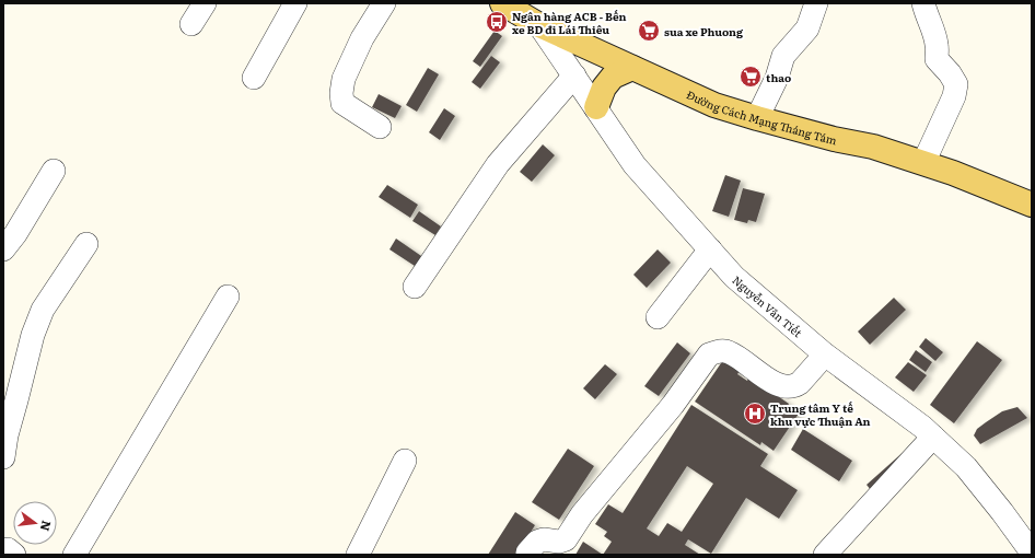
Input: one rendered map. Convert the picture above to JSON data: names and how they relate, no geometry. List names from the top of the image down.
{
  "streets": {
    "main road": ["Đường Cách Mạng Tháng Tám"],
    "street": ["Nguyễn Văn Tiết"]
  },
  "crossings": [
    ["Đường Cách Mạng Tháng Tám", "Nguyễn Văn Tiết"]
  ],
  "places": {
    "bus stop": ["Ngân hàng ACB - Bến xe BD đi Lái Thiêu"],
    "supermarket": ["sua xe Phuong", "thao"],
    "hospital": ["Trung tâm Y tế khu vực Thuận An"]
  },
  "north": "right"
}
